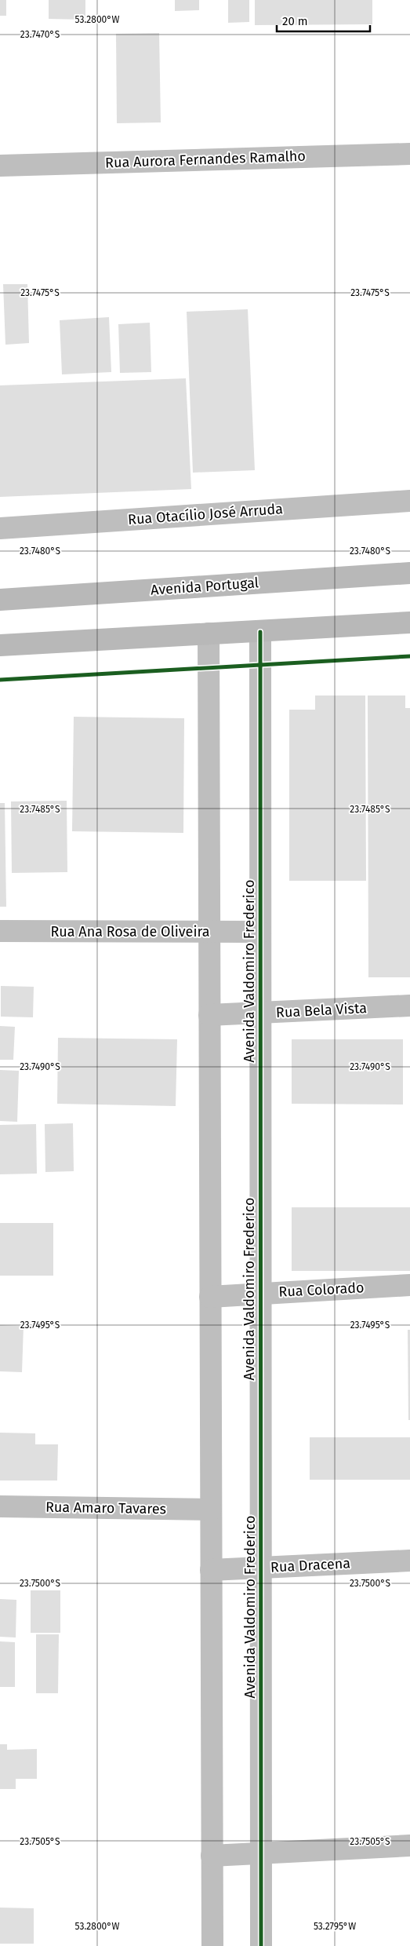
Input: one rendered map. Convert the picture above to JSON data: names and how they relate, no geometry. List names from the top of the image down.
{
  "streets": {
    "main road": ["Avenida Portugal"],
    "street": [
      "Rua Aurora Fernandes Ramalho",
      "Rua Otacílio José Arruda",
      "Rua Ana Rosa de Oliveira",
      "Avenida Valdomiro Frederico",
      "Rua Bela Vista",
      "Rua Colorado",
      "Rua Amaro Tavares",
      "Rua Dracena"
    ]
  },
  "crossings": [
    ["Rua Ana Rosa de Oliveira", "Avenida Valdomiro Frederico"],
    ["Avenida Valdomiro Frederico", "Rua Bela Vista"],
    ["Avenida Valdomiro Frederico", "Rua Colorado"],
    ["Avenida Valdomiro Frederico", "Rua Dracena"]
  ],
  "scale_bar": "20 m",
  "coordinates": [
    "53.2800°W",
    "23.7470°S",
    "23.7475°S",
    "23.7480°S",
    "23.7485°S",
    "23.7490°S",
    "23.7495°S",
    "23.7500°S",
    "23.7505°S",
    "53.2795°W"
  ]
}
